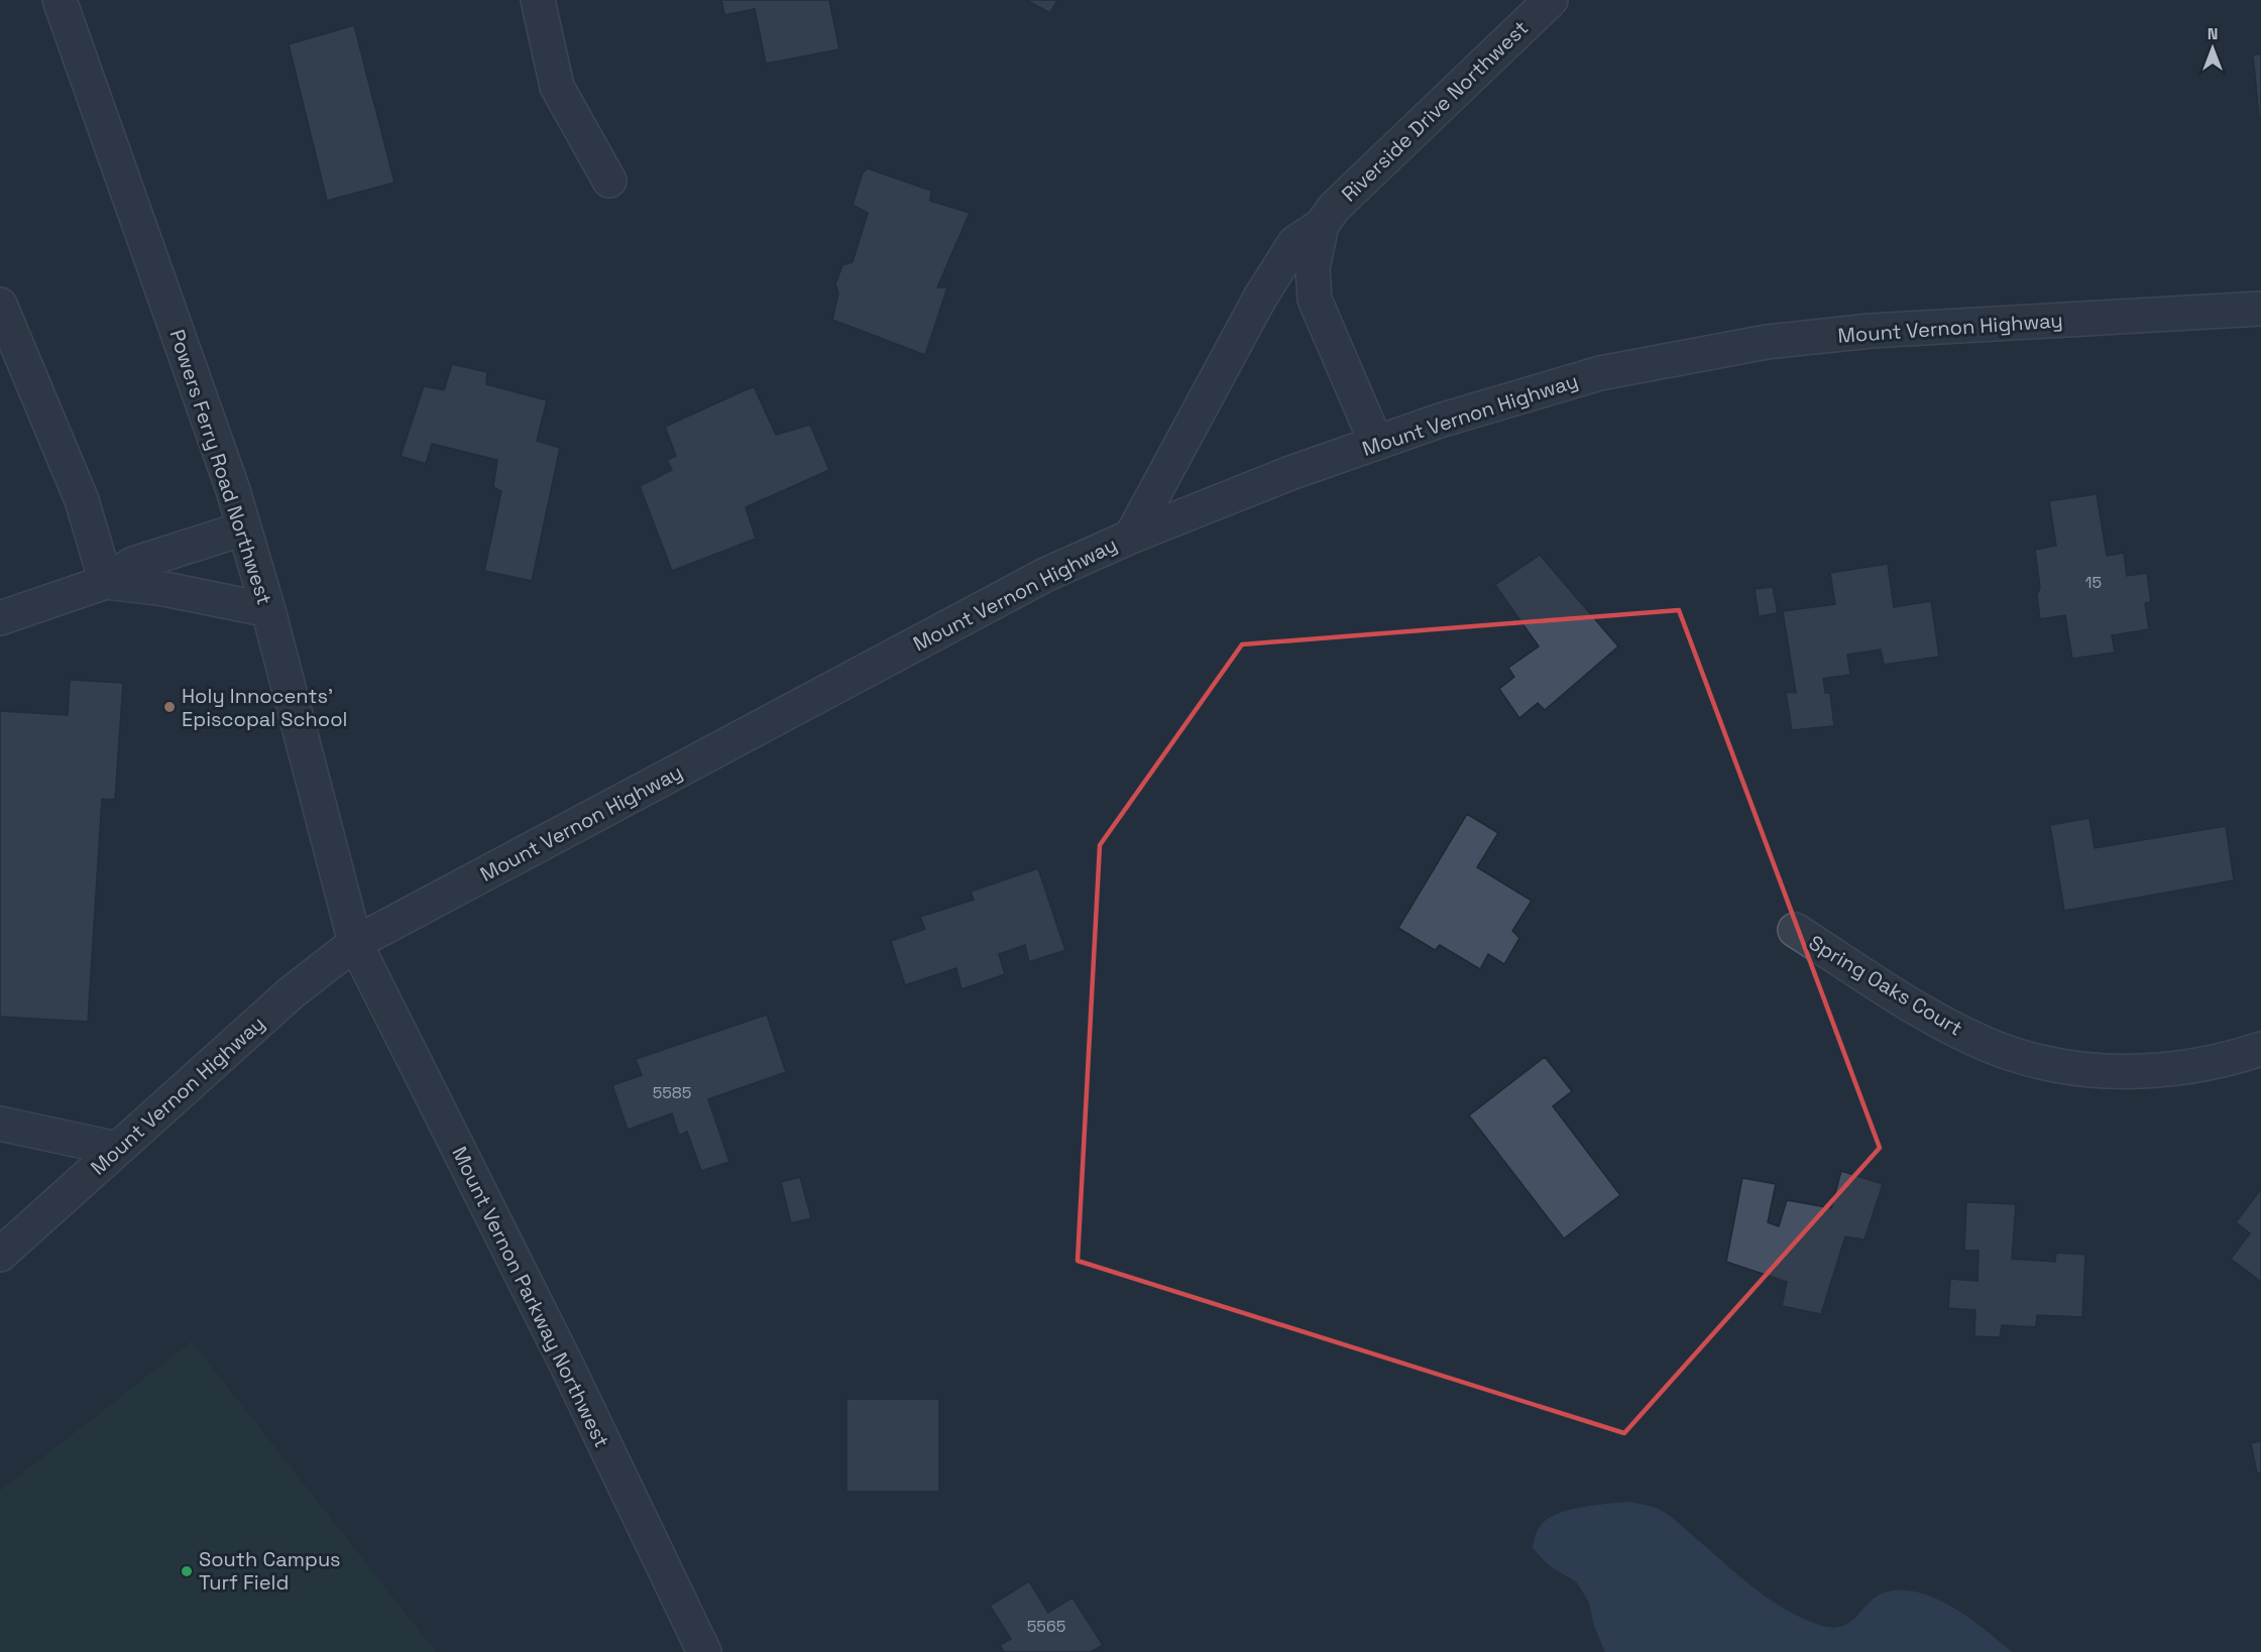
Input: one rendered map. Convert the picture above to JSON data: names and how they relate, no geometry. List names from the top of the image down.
{
  "streets": {
    "street": [
      "Riverside Drive Northwest",
      "Mount Vernon Highway",
      "Powers Ferry Road Northwest",
      "Spring Oaks Court",
      "Mount Vernon Parkway Northwest"
    ]
  },
  "crossings": [
    ["Mount Vernon Highway", "Powers Ferry Road Northwest"],
    ["Mount Vernon Highway", "Mount Vernon Parkway Northwest"],
    ["Powers Ferry Road Northwest", "Mount Vernon Parkway Northwest"]
  ],
  "places": ["Holy Innocents' Episcopal School", "South Campus Turf Field"],
  "house_numbers": ["15", "5585", "5565"],
  "north": "top"
}
